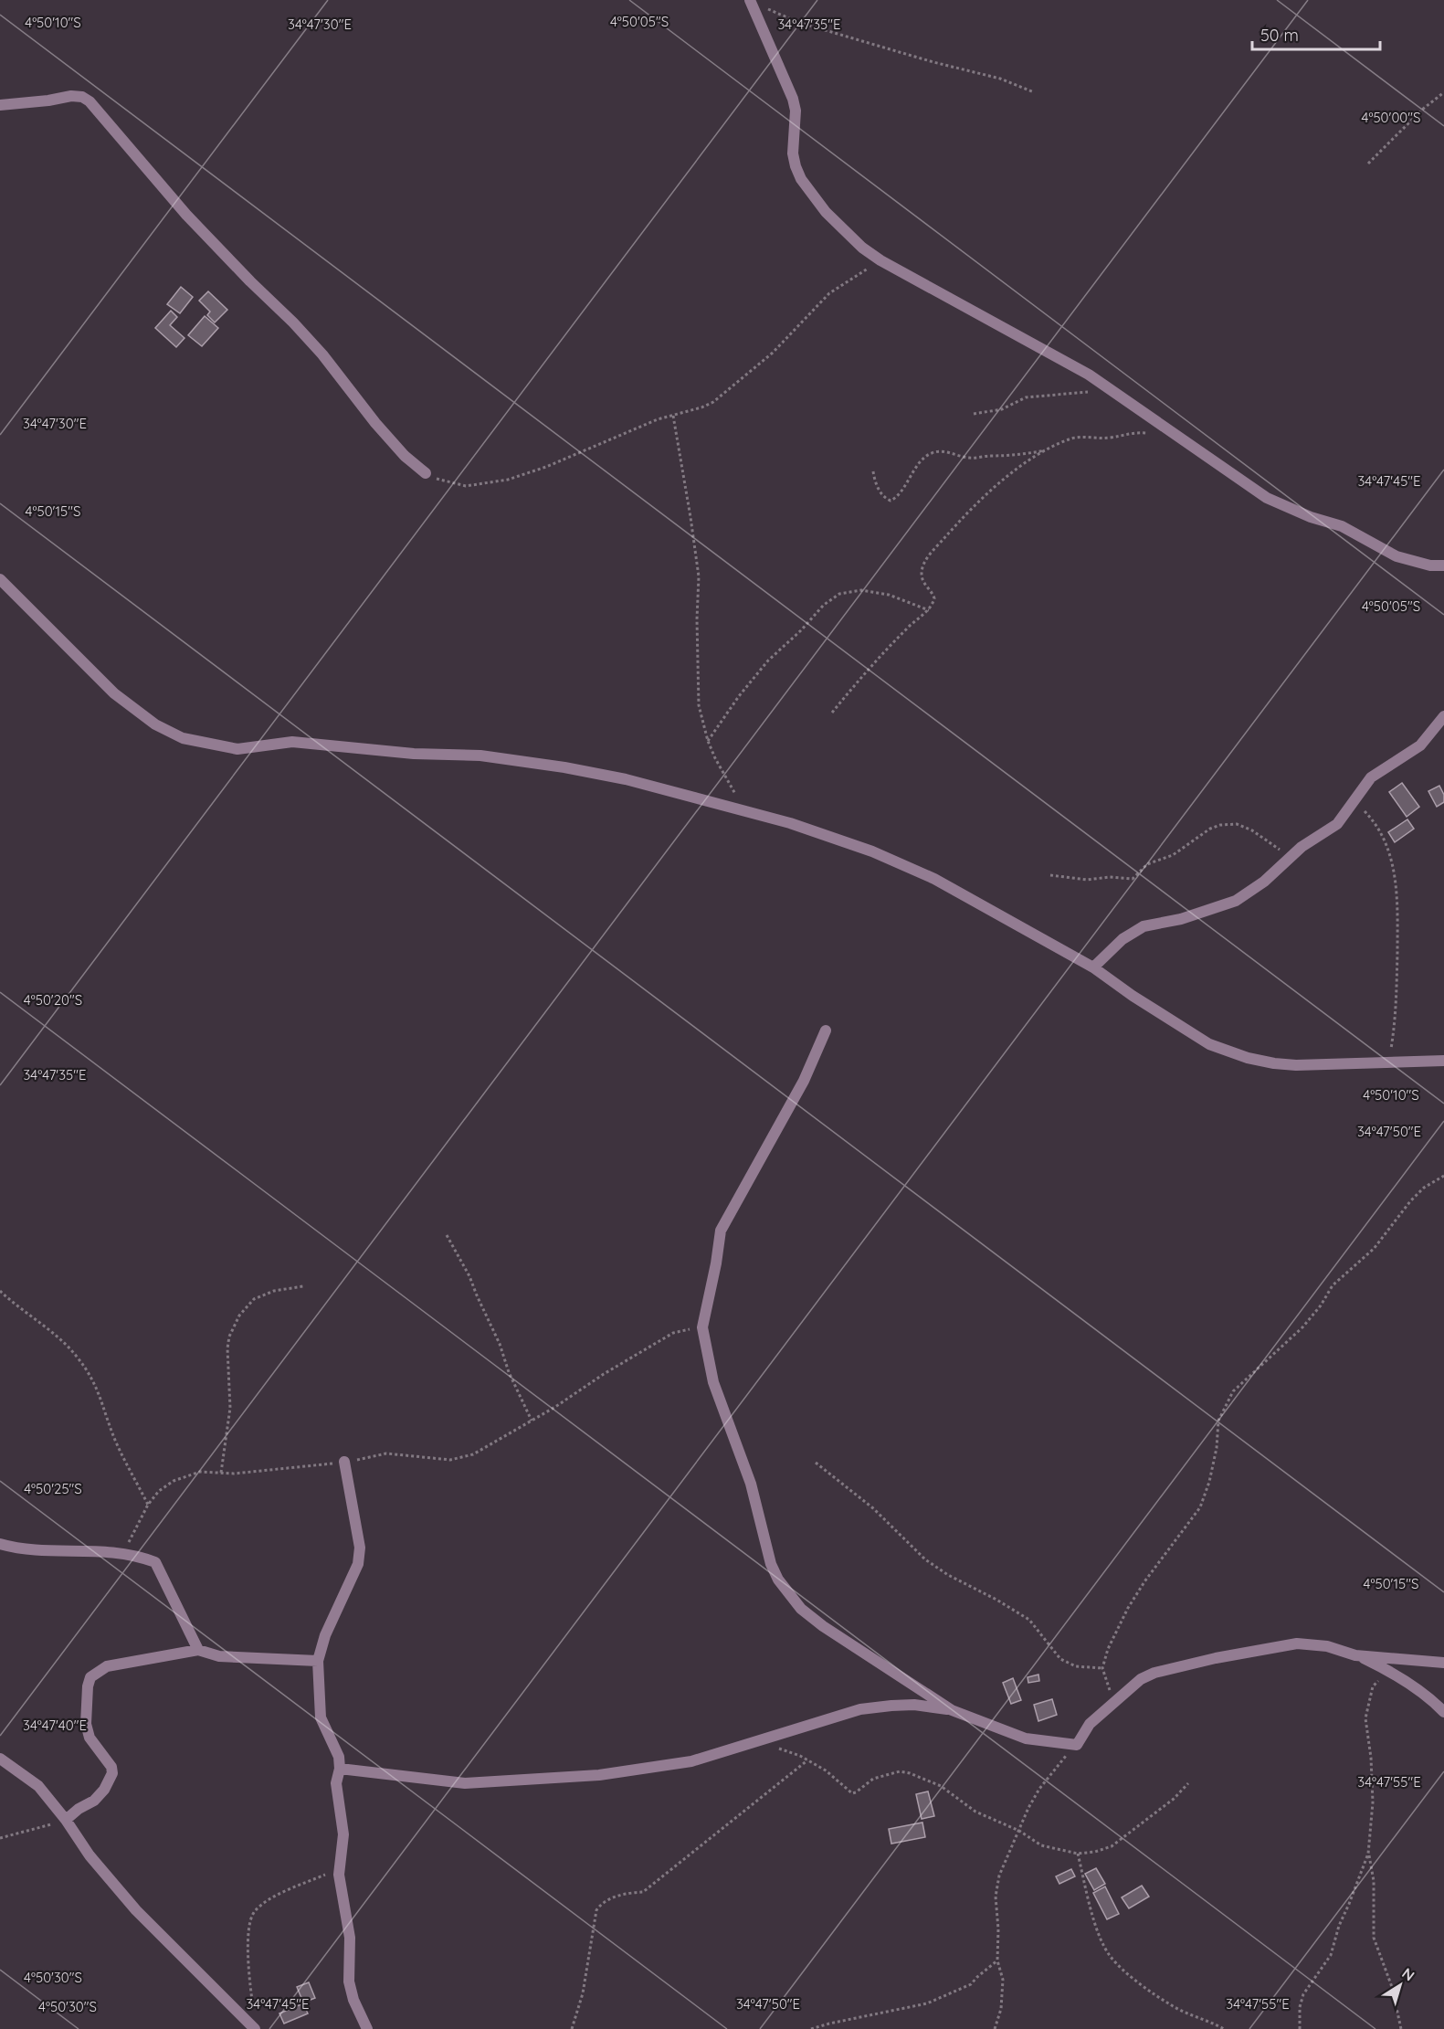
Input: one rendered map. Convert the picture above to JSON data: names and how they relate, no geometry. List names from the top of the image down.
{
  "scale_bar": "50 m",
  "north": "top right",
  "coordinates": [
    "4°50'05\"S",
    "4°50'10\"S",
    "34°47'30\"E",
    "34°47'35\"E",
    "4°50'00\"S",
    "34°47'45\"E",
    "4°50'15\"S",
    "4°50'20\"S",
    "34°47'50\"E",
    "4°50'25\"S",
    "34°47'40\"E",
    "34°47'55\"E",
    "4°50'30\"S"
  ]
}
